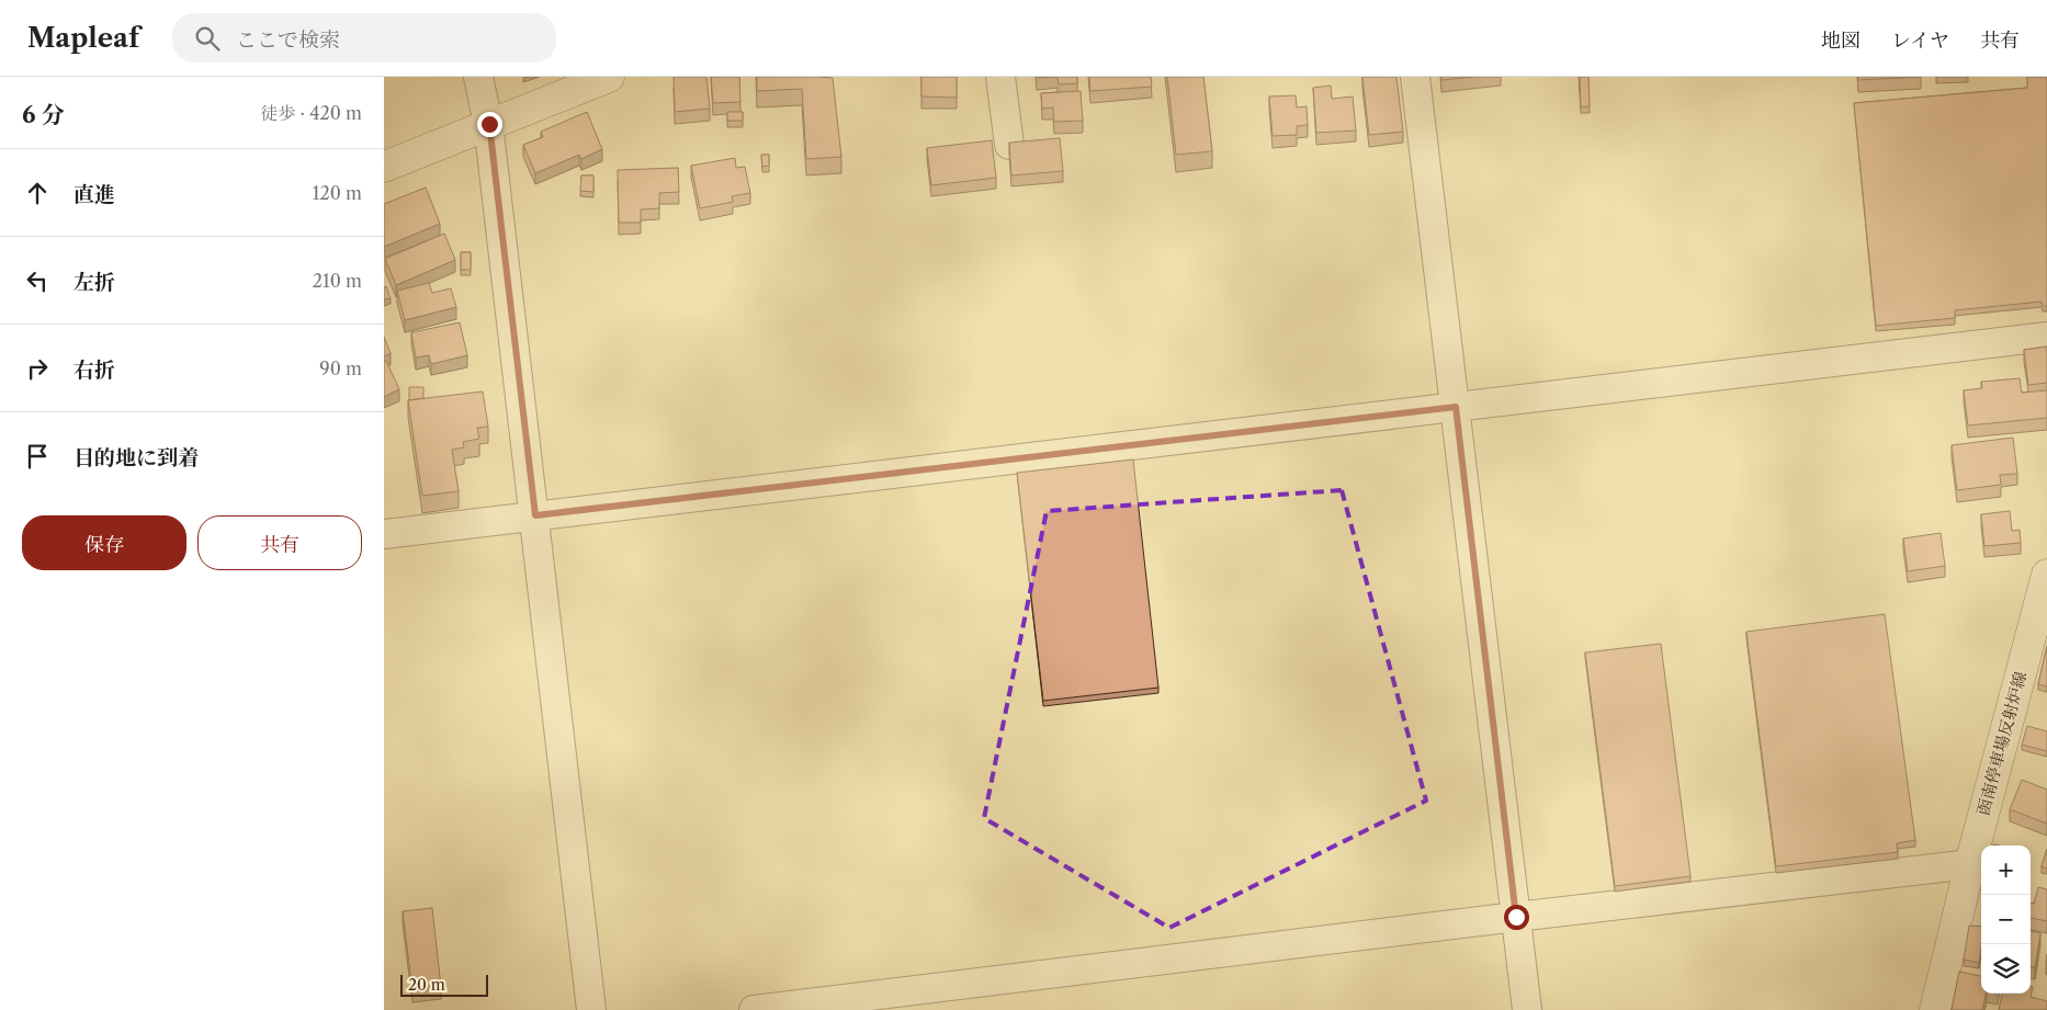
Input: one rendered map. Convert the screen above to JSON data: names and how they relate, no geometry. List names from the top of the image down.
{
  "streets": {
    "main road": ["函南停車場反射炉線"]
  },
  "scale_bar": "20 m",
  "page": {
    "header": "Mapleaf",
    "search": "ここで検索",
    "nav": ["地図", "レイヤ", "共有"],
    "heading": ["6 分", "徒歩 · 420 m"],
    "list": [
      ["直進", "120 m"],
      ["左折", "210 m"],
      ["右折", "90 m"],
      "目的地に到着"
    ],
    "buttons": ["保存", "共有"],
    "map_buttons": ["+", "−"],
    "scale": "20 m"
  }
}
